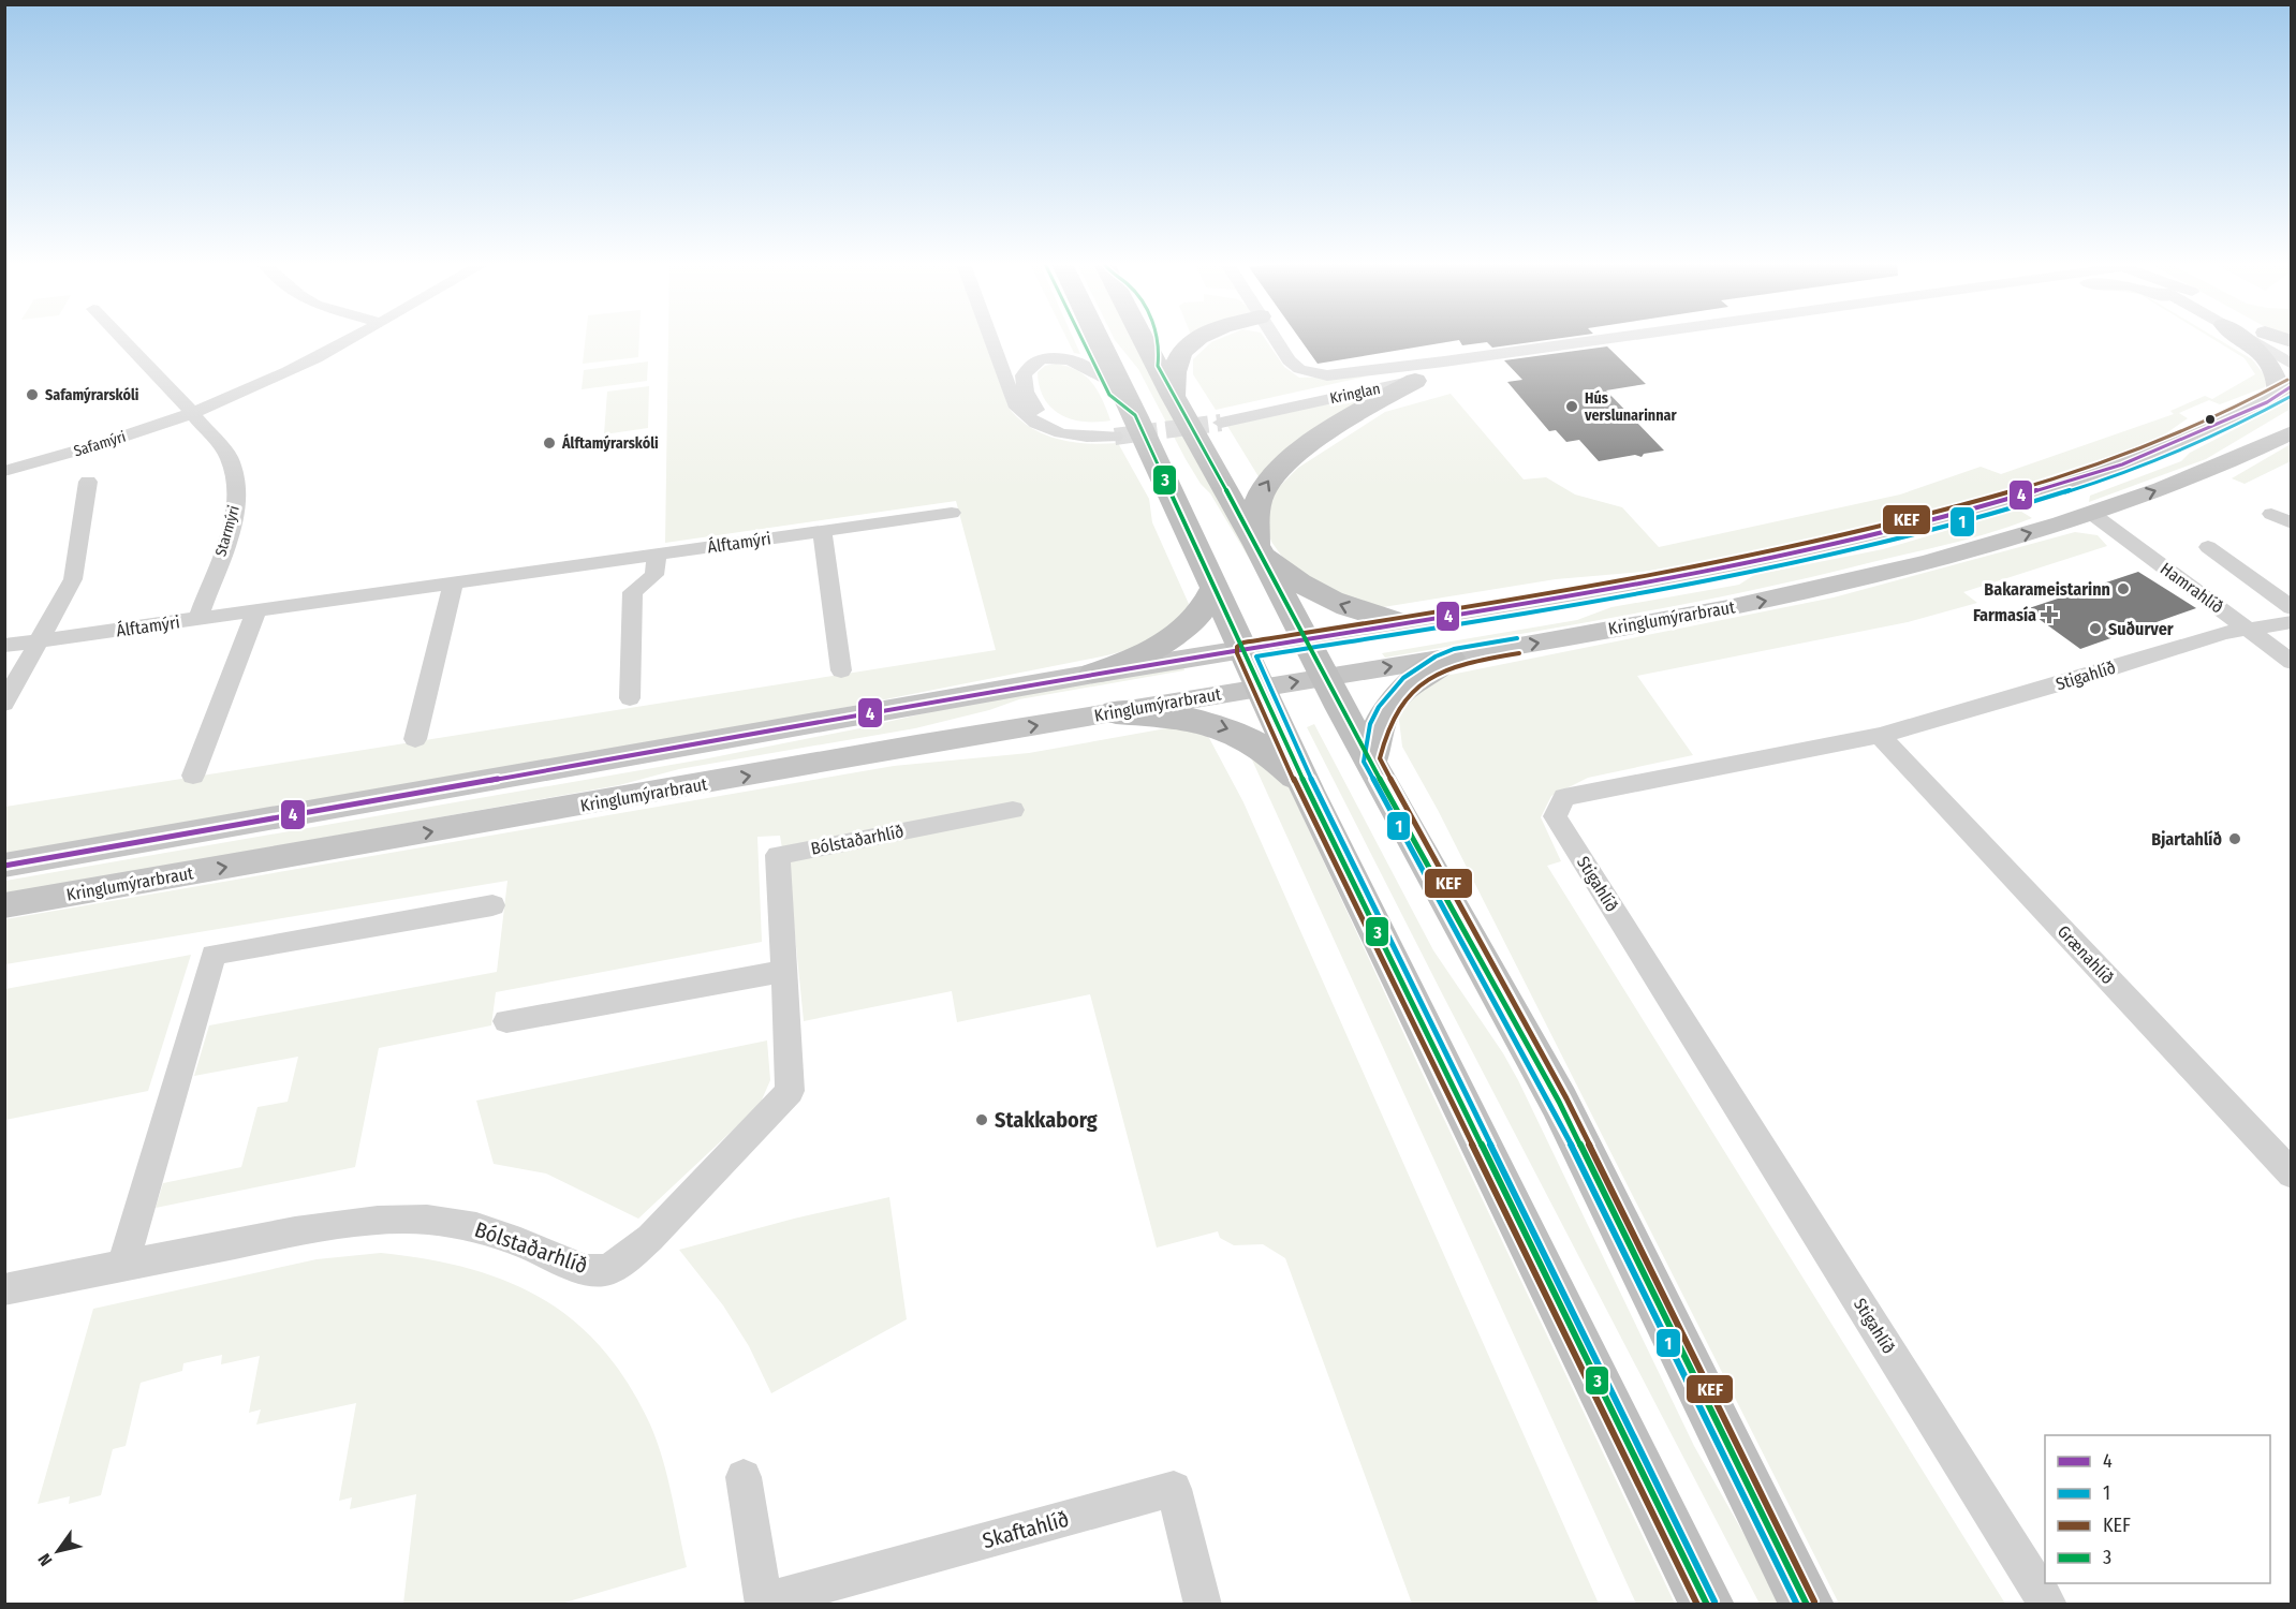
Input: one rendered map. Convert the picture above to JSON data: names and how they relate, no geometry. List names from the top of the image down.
{
  "streets": {
    "main road": ["Kringlumýrarbraut"],
    "street": [
      "Kringlan",
      "Safamýri",
      "Starmýri",
      "Álftamýri",
      "Hamrahlíð",
      "Stigahlíð",
      "Bólstaðarhlíð",
      "Grænahlíð",
      "Skaftahlíð"
    ]
  },
  "crossings": [
    ["Safamýri", "Starmýri"],
    ["Starmýri", "Álftamýri"],
    ["Hamrahlíð", "Kringlumýrarbraut"],
    ["Hamrahlíð", "Stigahlíð"],
    ["Stigahlíð", "Grænahlíð"]
  ],
  "places": {
    "other": [
      "Safamýrarskóli",
      "Hús verslunarinnar",
      "Álftamýrarskóli",
      "Bakarameistarinn",
      "Suðurver",
      "Bjartahlíð",
      "Stakkaborg"
    ],
    "health": ["Farmasía"]
  },
  "lines": [
    "transit line 3",
    "transit line KEF",
    "transit line 4",
    "transit line 1"
  ],
  "legend": [
    "4",
    "1",
    "KEF",
    "3"
  ],
  "north": "bottom left"
}
